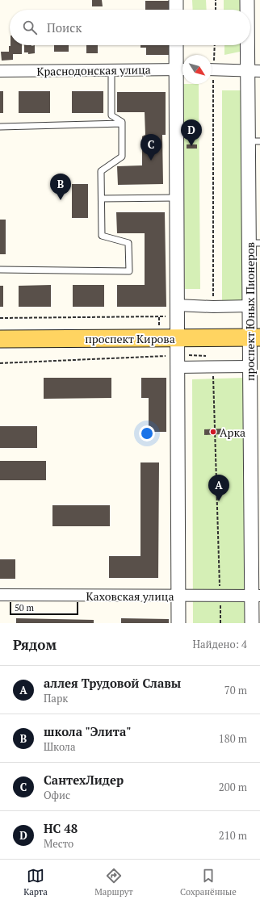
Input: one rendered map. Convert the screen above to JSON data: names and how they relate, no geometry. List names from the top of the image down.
{
  "streets": {
    "main road": ["проспект Кирова"],
    "street": ["Краснодонская улица", "проспект Юных Пионеров", "Каховская улица"]
  },
  "crossings": [
    ["проспект Юных Пионеров", "проспект Кирова"],
    ["проспект Юных Пионеров", "Каховская улица"]
  ],
  "places": ["Арка"],
  "scale_bar": "50 m",
  "north": "bottom right",
  "page": {
    "search": "Поиск",
    "pins": [
      "D",
      "C",
      "B",
      "A"
    ],
    "scale": "50 m",
    "heading": ["Рядом", "Найдено: 4"],
    "list": [
      {
        "mark": "A",
        "name": "аллея Трудовой Славы",
        "note": "Парк",
        "value": "70 m"
      },
      {
        "mark": "B",
        "name": "школа \"Элита\"",
        "note": "Школа",
        "value": "180 m"
      },
      {
        "mark": "C",
        "name": "СантехЛидер",
        "note": "Офис",
        "value": "200 m"
      },
      {
        "mark": "D",
        "name": "НС 48",
        "note": "Место",
        "value": "210 m"
      }
    ],
    "nav": ["Карта", "Маршрут", "Сохранённые"]
  }
}
